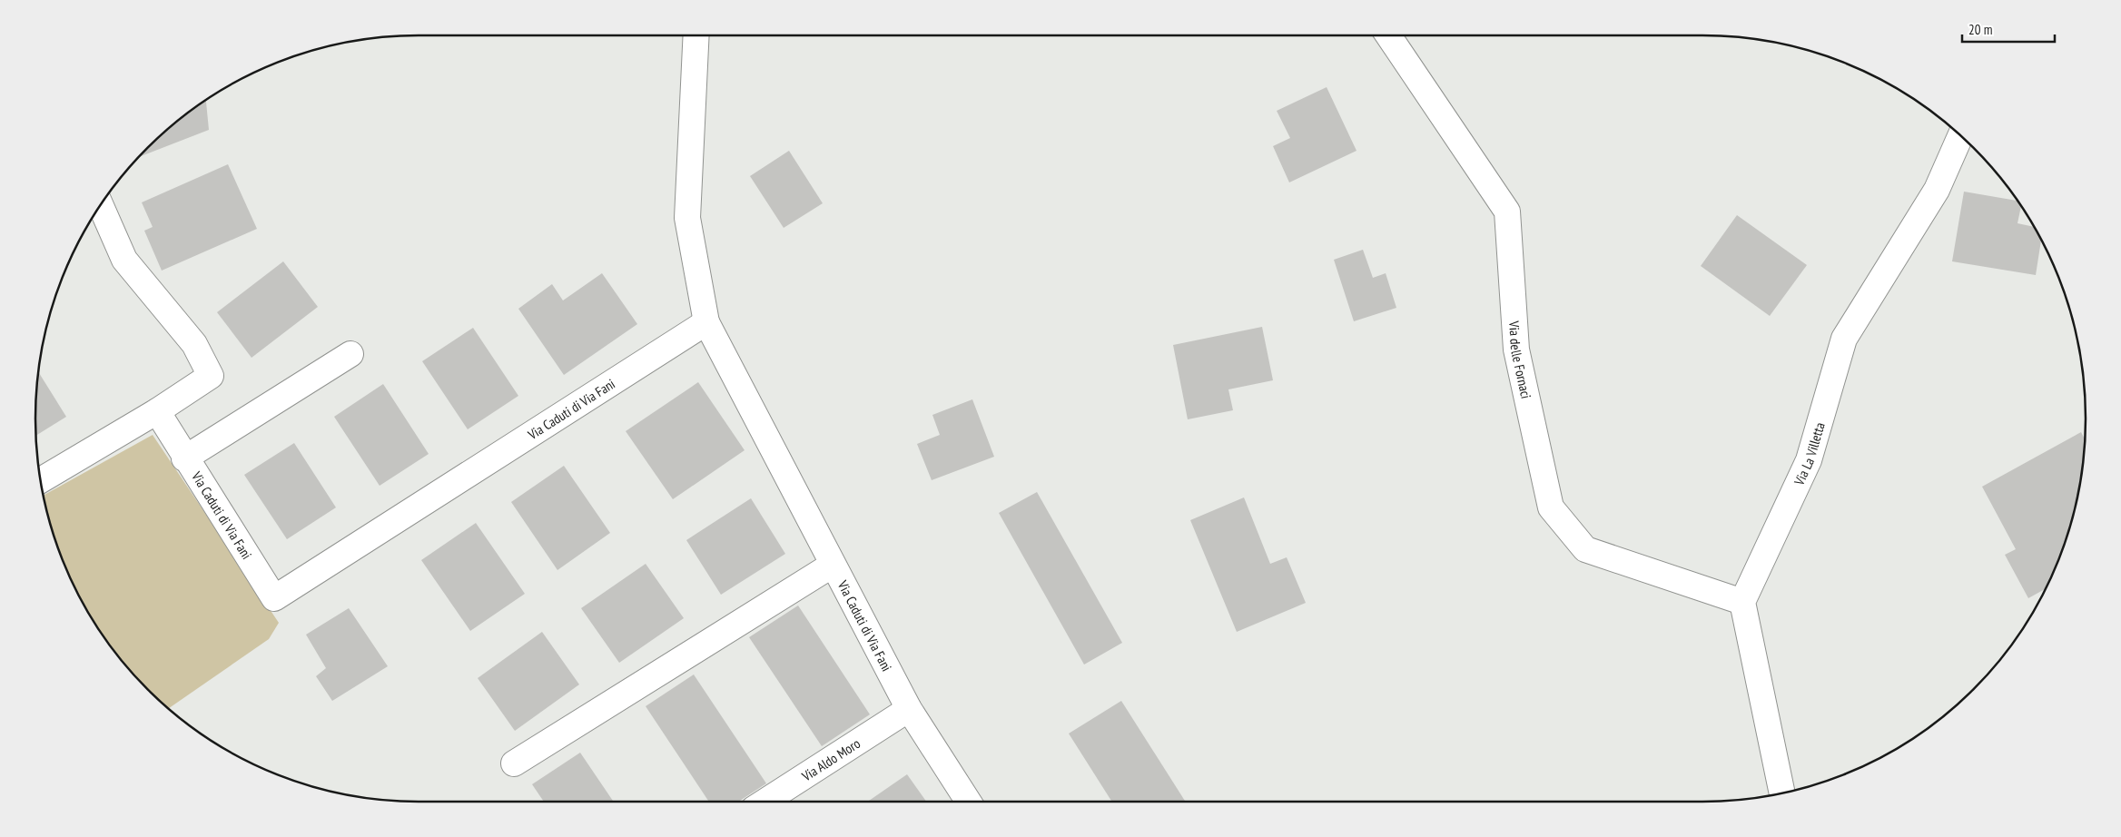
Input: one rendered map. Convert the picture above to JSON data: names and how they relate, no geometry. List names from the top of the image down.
{
  "streets": {
    "street": [
      "Via delle Fornaci",
      "Via Caduti di Via Fani",
      "Via La Villetta",
      "Via Aldo Moro"
    ]
  },
  "crossings": [
    ["Via delle Fornaci", "Via La Villetta"],
    ["Via Caduti di Via Fani", "Via Aldo Moro"]
  ],
  "scale_bar": "20 m"
}
